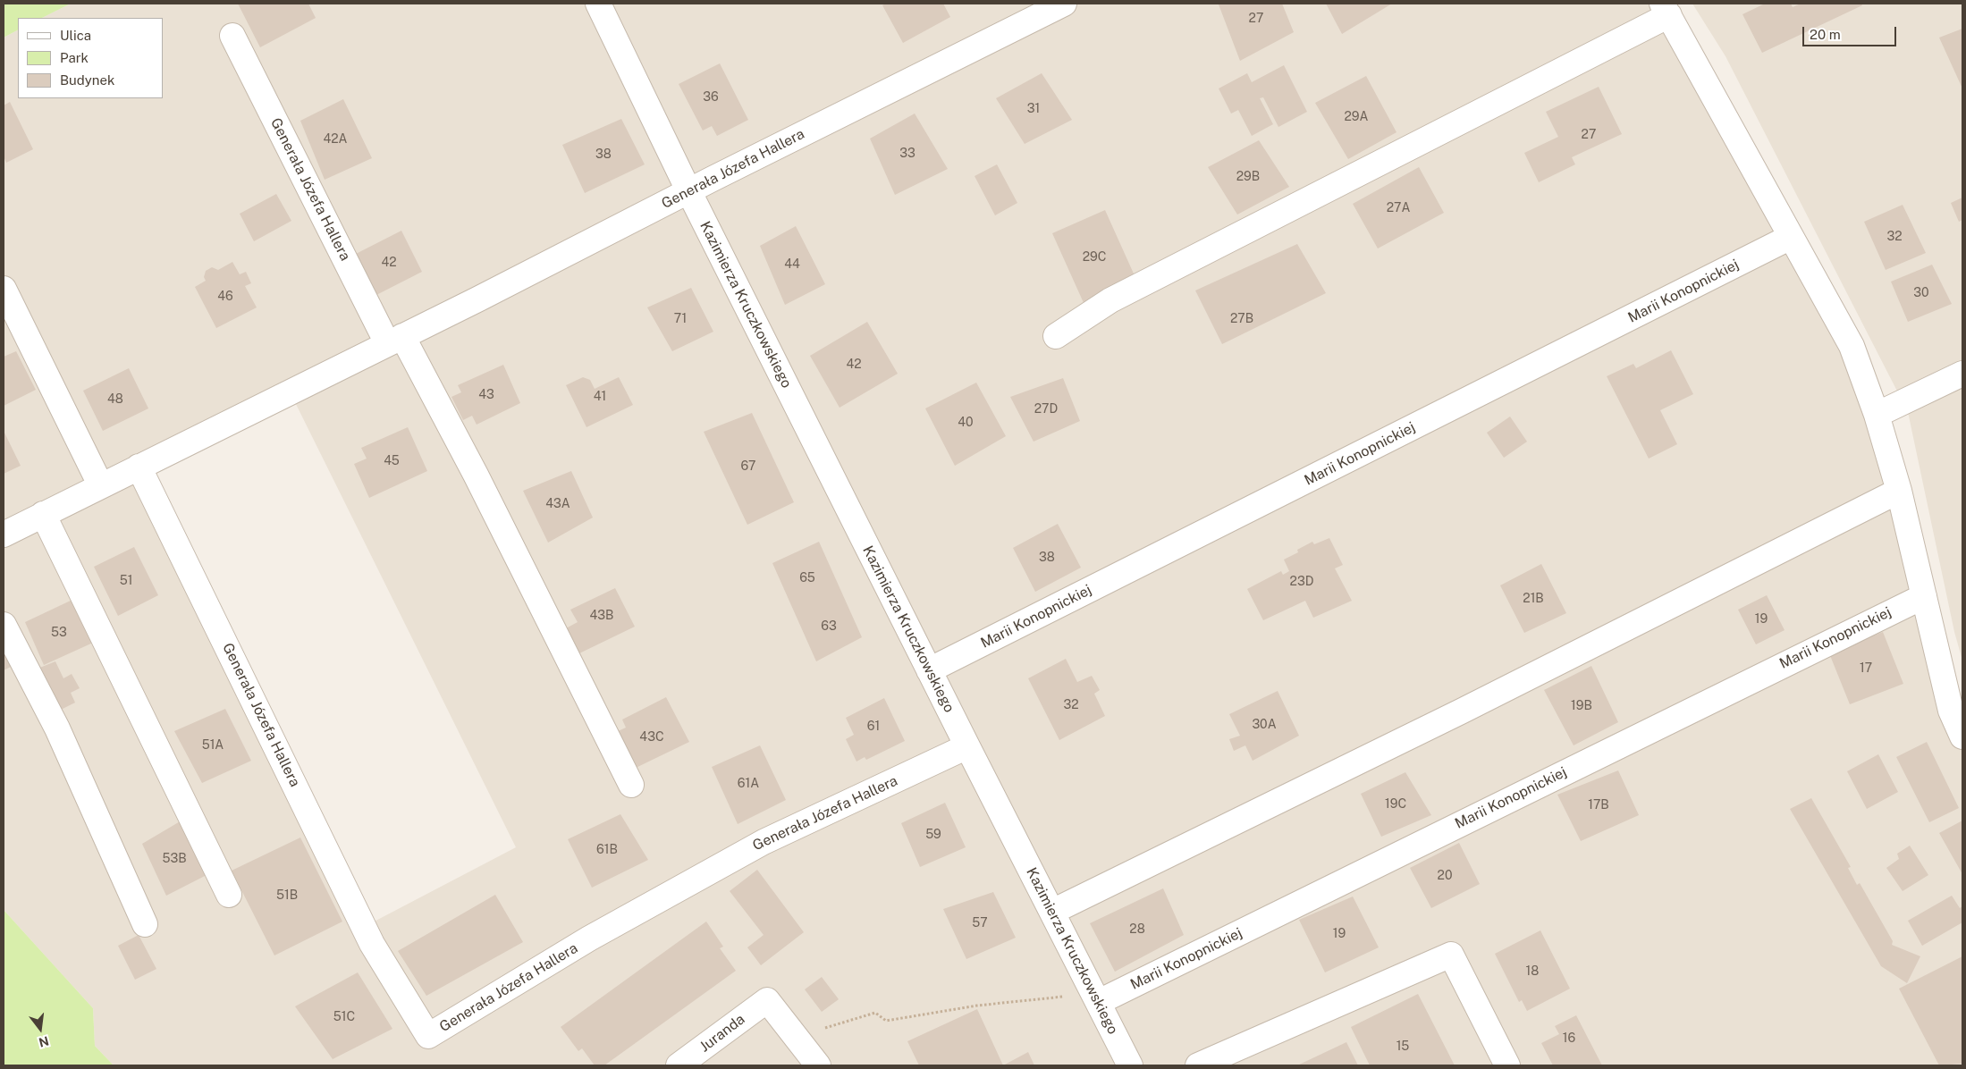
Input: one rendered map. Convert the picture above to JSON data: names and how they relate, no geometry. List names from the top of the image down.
{
  "streets": {
    "street": [
      "Generała Józefa Hallera",
      "Marii Konopnickiej",
      "Kazimierza Kruczkowskiego",
      "Juranda"
    ]
  },
  "crossings": [
    ["Generała Józefa Hallera", "Kazimierza Kruczkowskiego"],
    ["Marii Konopnickiej", "Kazimierza Kruczkowskiego"]
  ],
  "house_numbers": [
    "27",
    "36",
    "31",
    "29A",
    "27",
    "42A",
    "33",
    "38",
    "29B",
    "27A",
    "32",
    "29C",
    "42",
    "44",
    "30",
    "46",
    "71",
    "27B",
    "42",
    "43",
    "41",
    "48",
    "27D",
    "40",
    "45",
    "67",
    "43A",
    "38",
    "65",
    "51",
    "23D",
    "21B",
    "43B",
    "19",
    "63",
    "53",
    "17",
    "32",
    "19B",
    "30A",
    "61",
    "43C",
    "51A",
    "61A",
    "19C",
    "17B",
    "59",
    "61B",
    "53B",
    "20",
    "51B",
    "57",
    "28",
    "19",
    "18",
    "51C",
    "16",
    "15"
  ],
  "legend": ["Ulica", "Park", "Budynek"],
  "scale_bar": "20 m",
  "north": "bottom"
}
